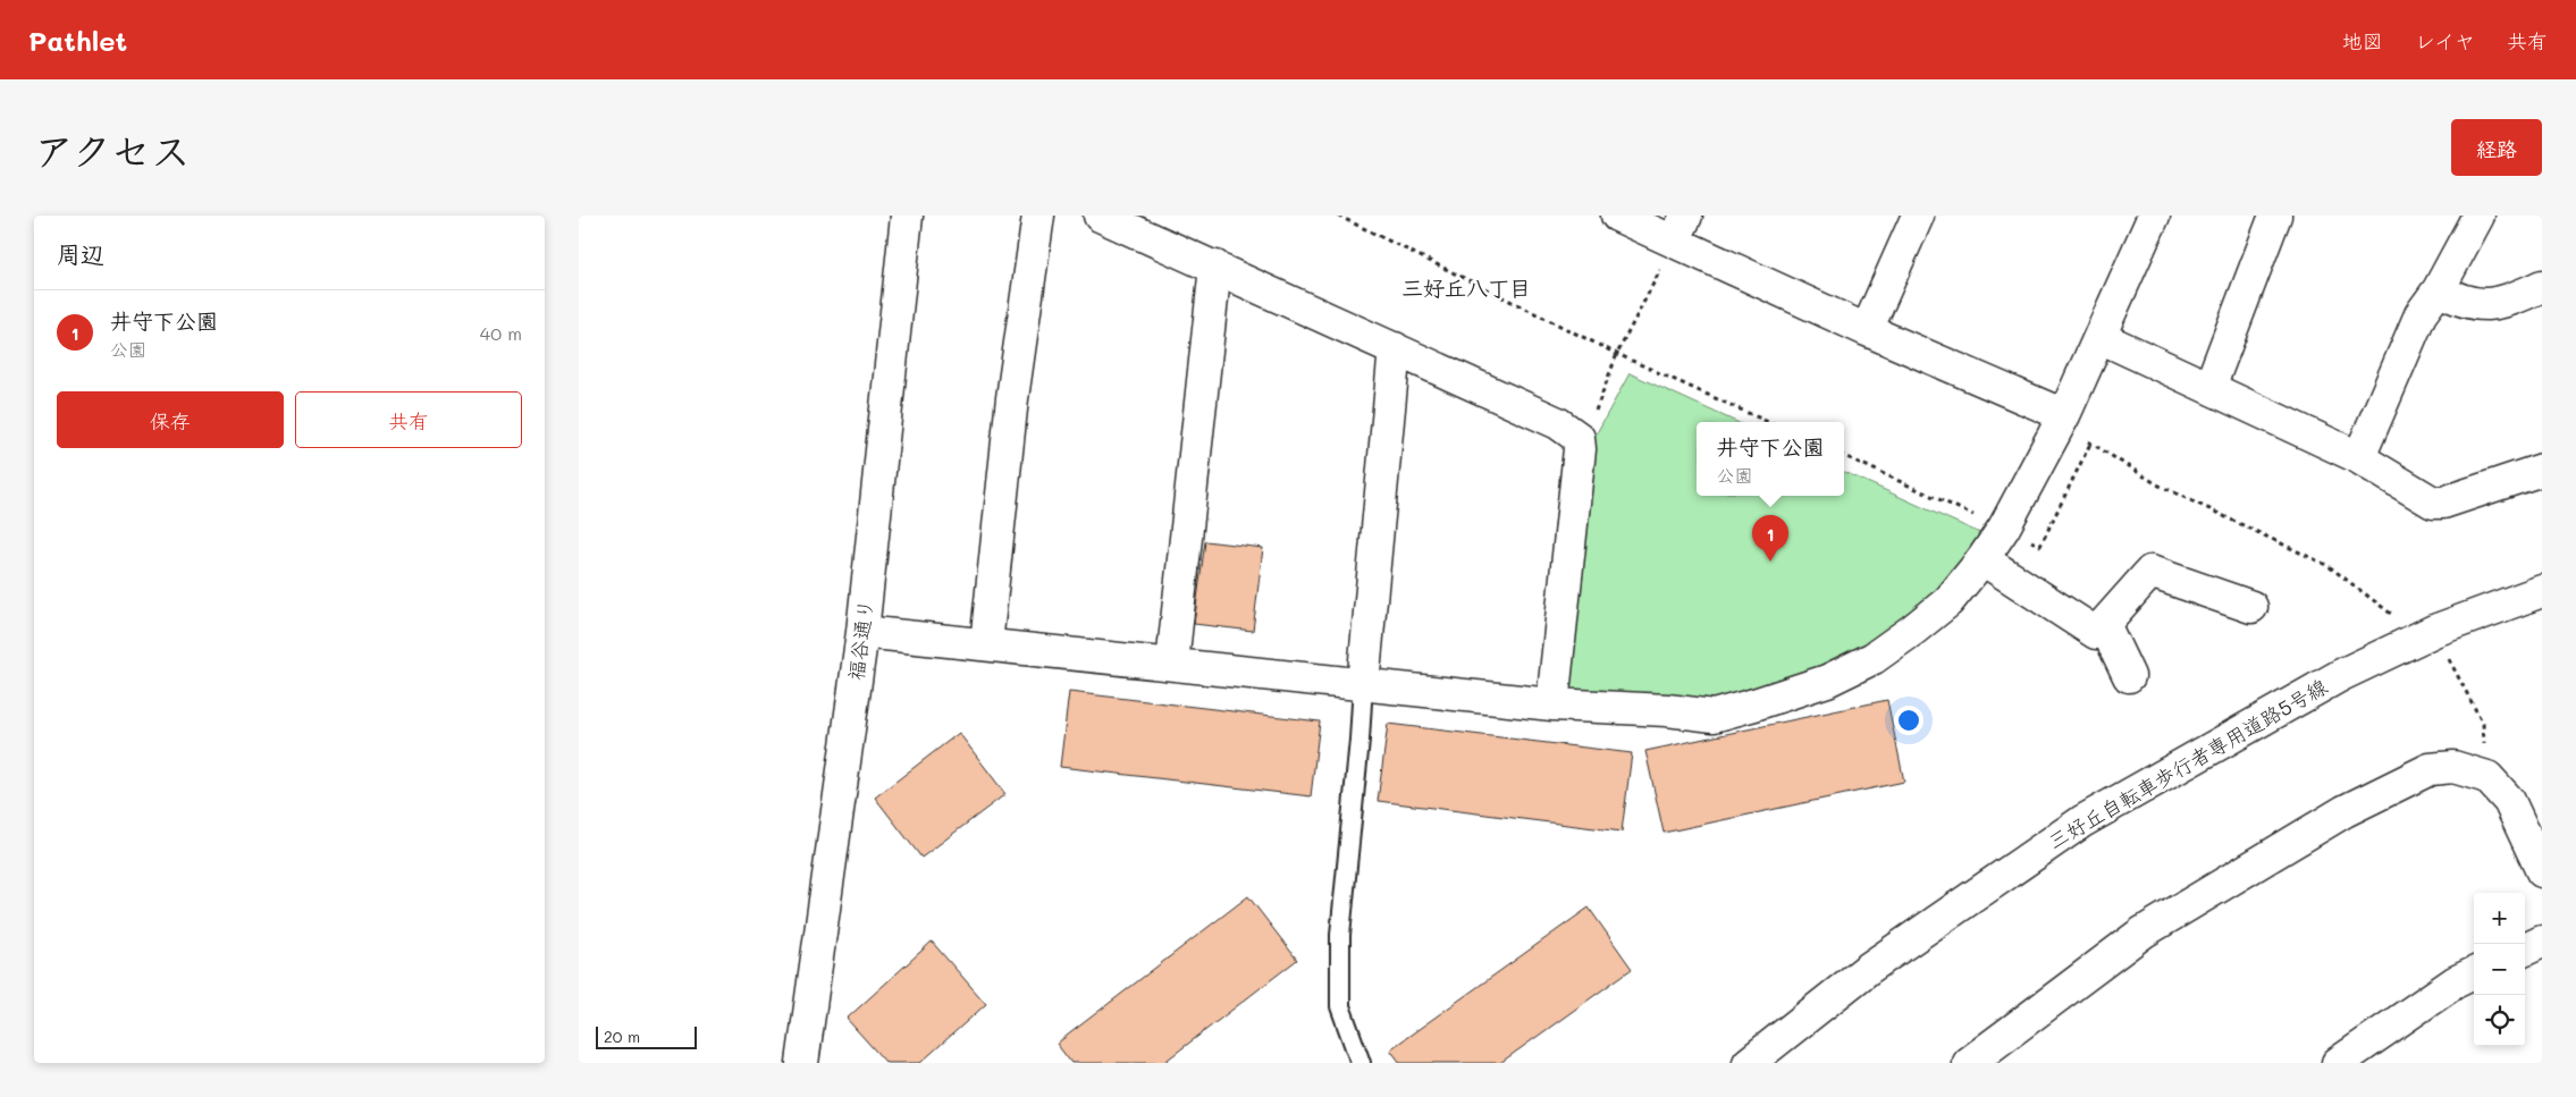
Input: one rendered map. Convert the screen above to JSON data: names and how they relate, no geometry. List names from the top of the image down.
{
  "streets": {
    "street": ["福谷通り", "三好丘自転車歩行者専用道路5号線"]
  },
  "districts": ["三好丘八丁目"],
  "scale_bar": "20 m",
  "page": {
    "header": "Pathlet",
    "nav": ["地図", "レイヤ", "共有"],
    "title": "アクセス",
    "buttons": [
      "経路",
      ["保存", "共有"]
    ],
    "heading": "周辺",
    "list": [
      {
        "mark": "1",
        "name": "井守下公園",
        "note": "公園",
        "value": "40 m"
      }
    ],
    "popup": ["井守下公園", "公園"],
    "pins": "1",
    "map_buttons": ["+", "−"],
    "scale": "20 m"
  }
}
